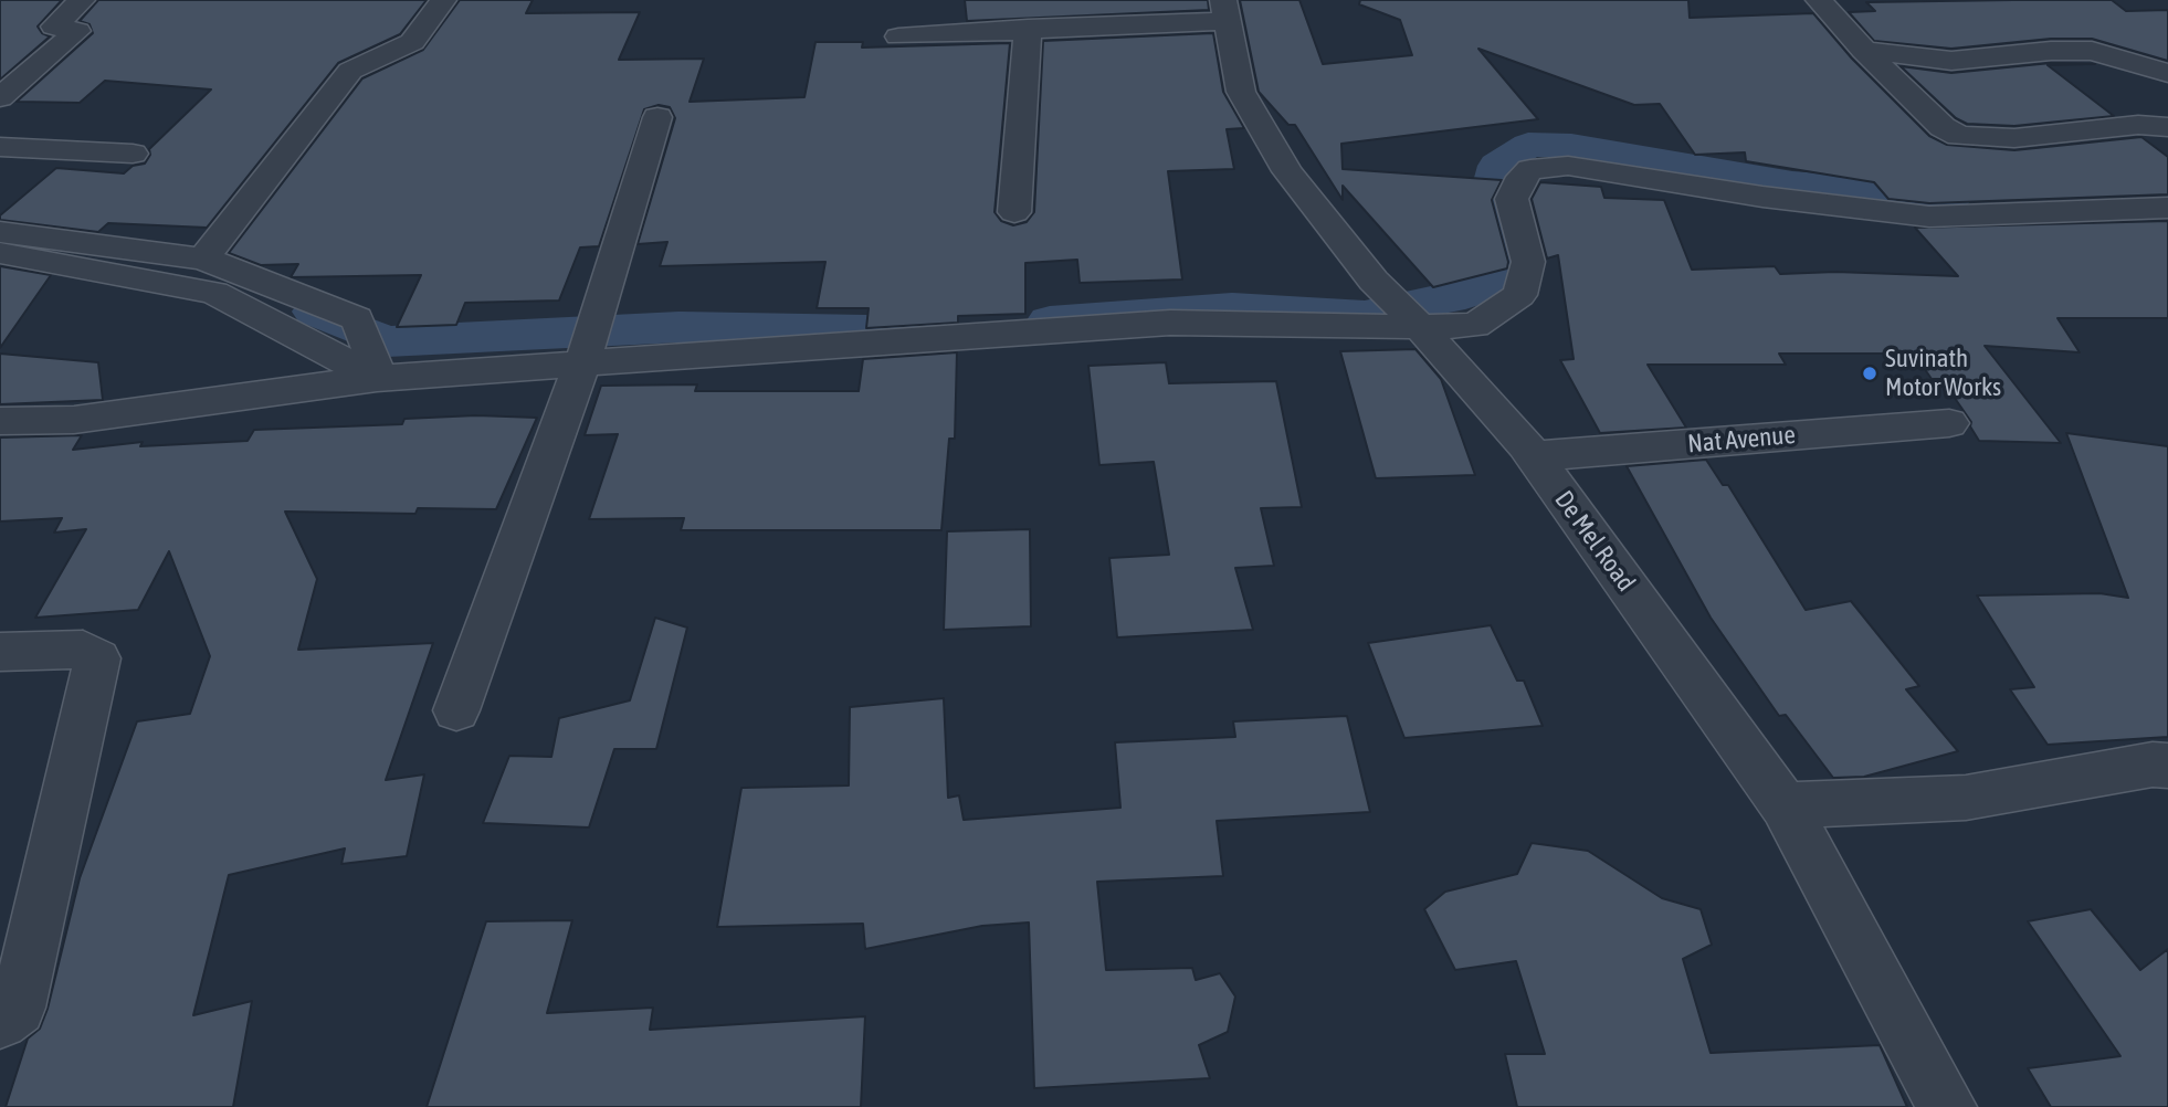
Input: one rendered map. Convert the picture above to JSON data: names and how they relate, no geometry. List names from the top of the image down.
{
  "streets": {
    "street": ["Nat Avenue", "De Mel Road"]
  },
  "crossings": [
    ["Nat Avenue", "De Mel Road"]
  ],
  "places": ["Suvinath Motor Works"]
}
